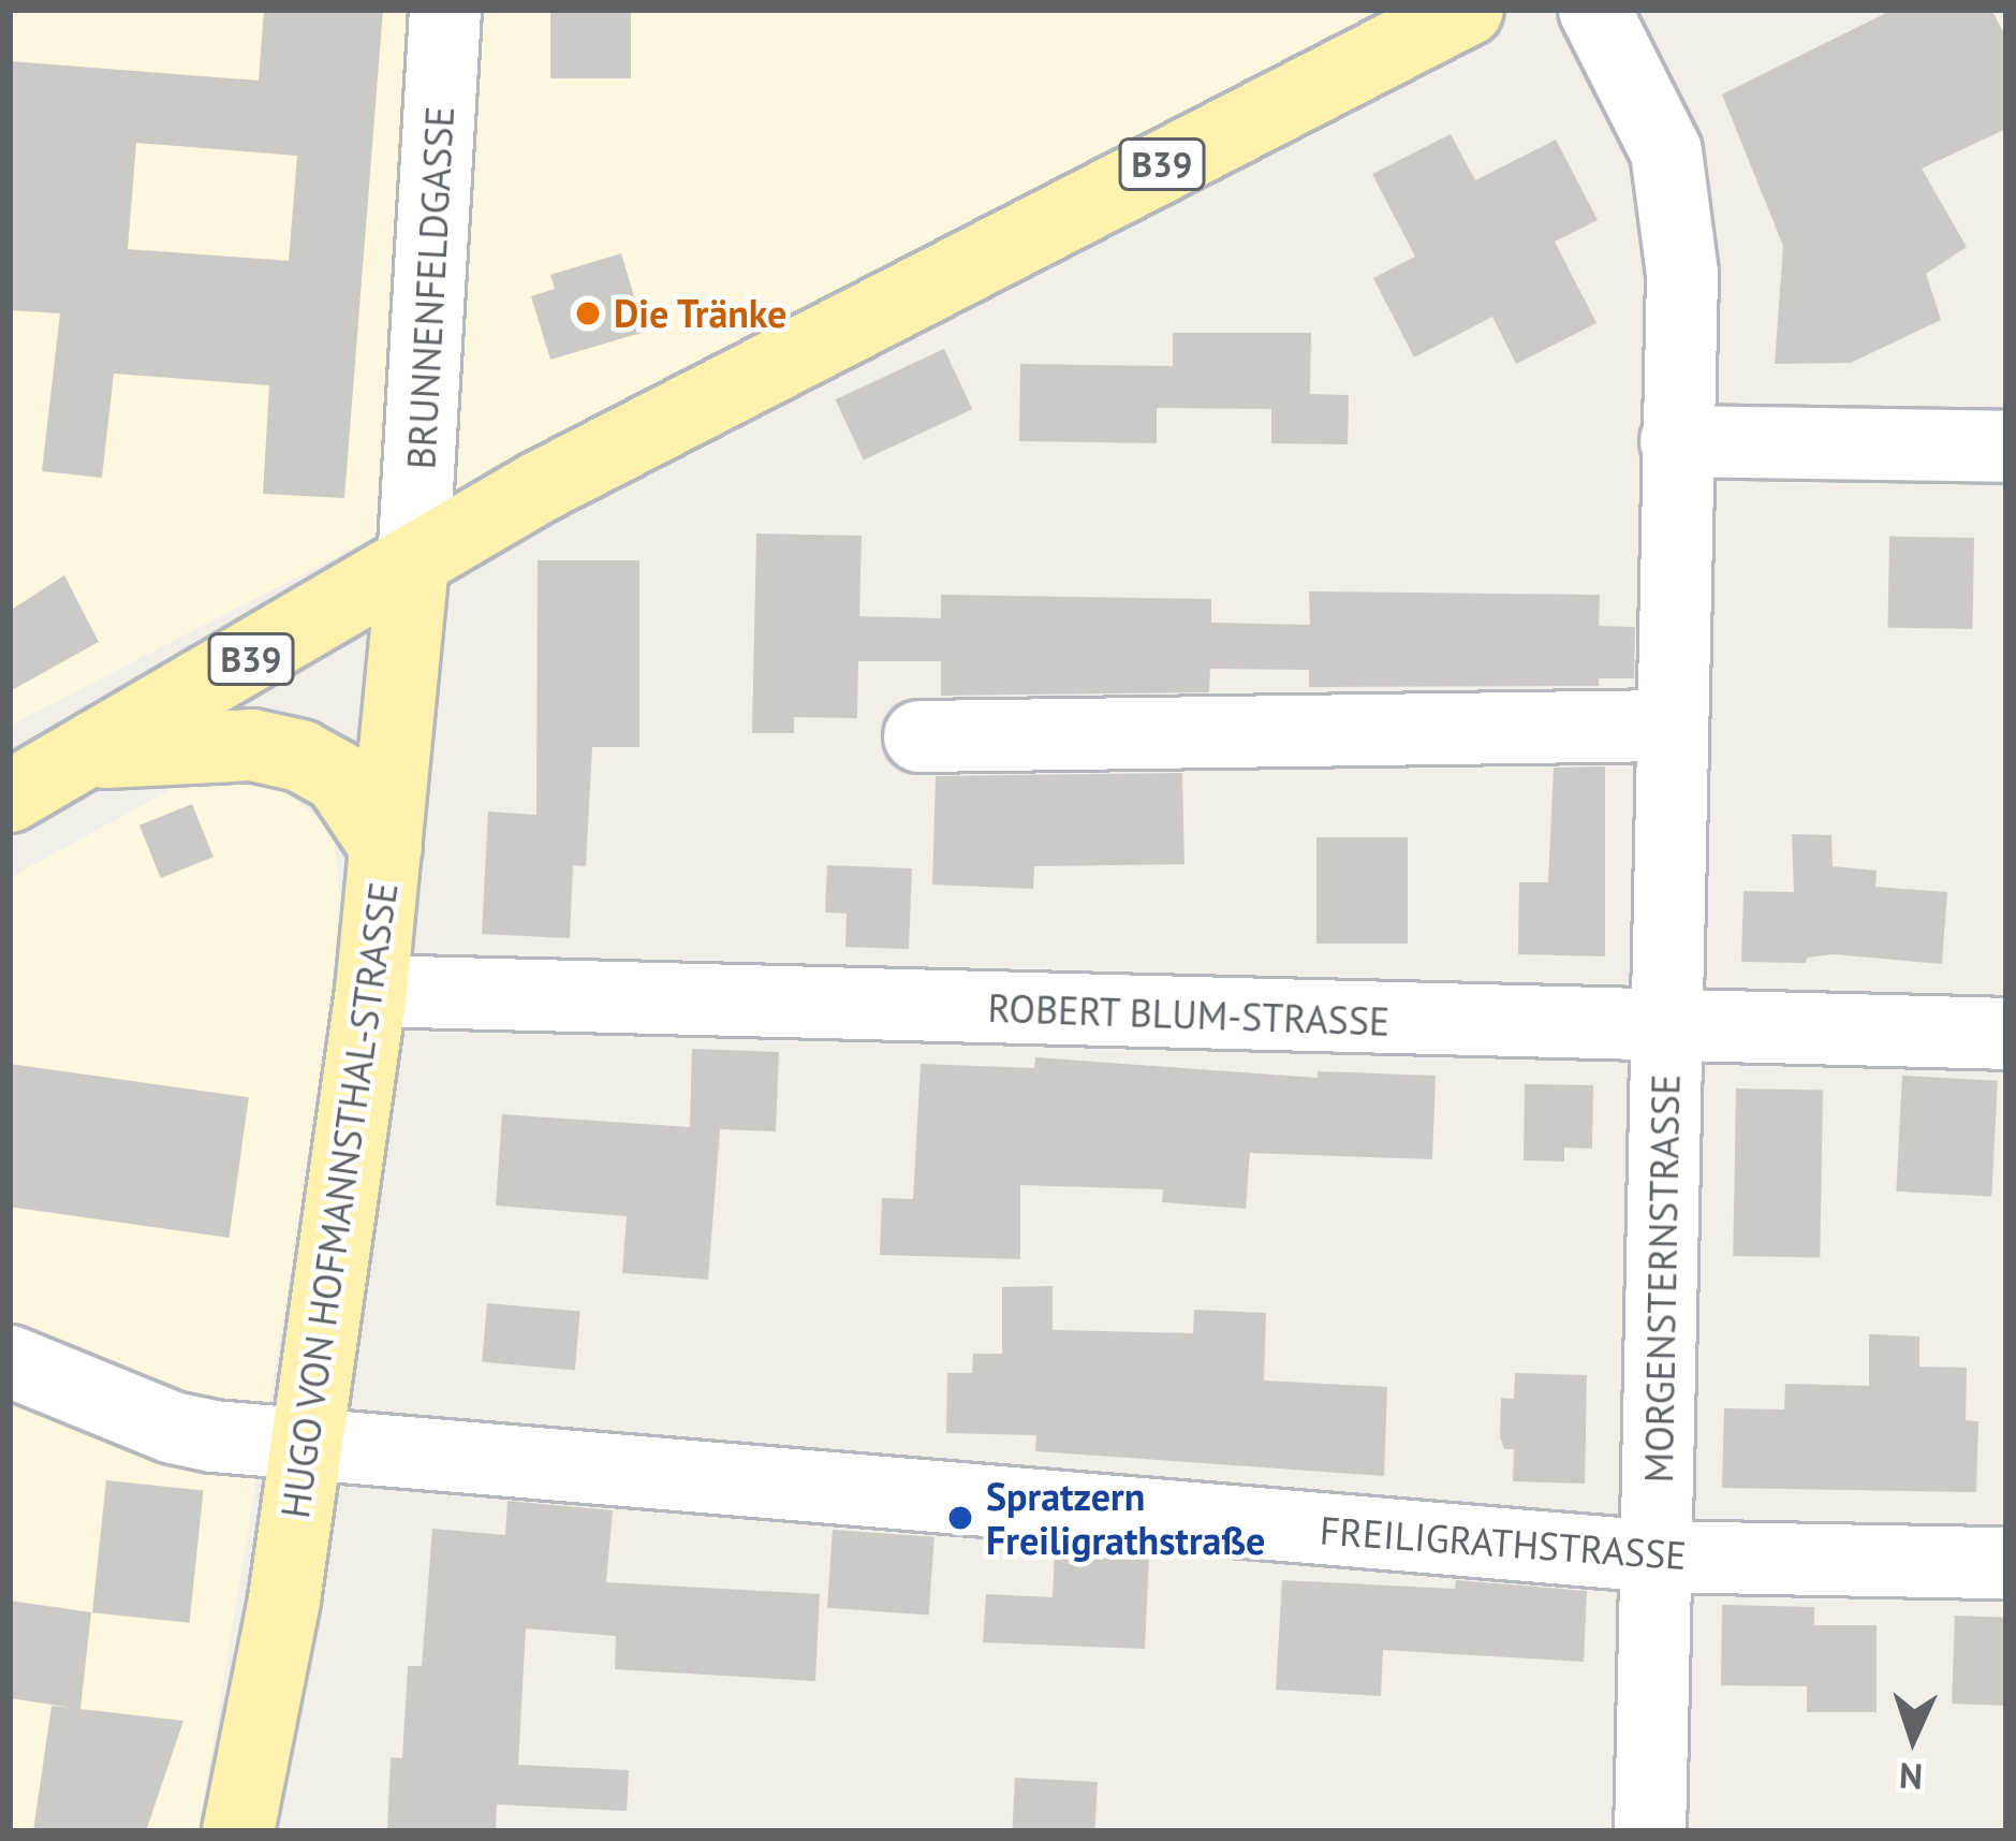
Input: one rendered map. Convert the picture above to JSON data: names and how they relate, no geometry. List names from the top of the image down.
{
  "streets": {
    "main road": ["B39", "HUGO VON HOFMANNSTHAL-STRASSE"],
    "street": [
      "BRUNNENFELDGASSE",
      "ROBERT BLUM-STRASSE",
      "MORGENSTERNSTRASSE",
      "FREILIGRATHSTRASSE"
    ]
  },
  "crossings": [
    ["B39", "BRUNNENFELDGASSE"],
    ["B39", "HUGO VON HOFMANNSTHAL-STRASSE"],
    ["BRUNNENFELDGASSE", "HUGO VON HOFMANNSTHAL-STRASSE"],
    ["ROBERT BLUM-STRASSE", "HUGO VON HOFMANNSTHAL-STRASSE"],
    ["ROBERT BLUM-STRASSE", "MORGENSTERNSTRASSE"],
    ["HUGO VON HOFMANNSTHAL-STRASSE", "FREILIGRATHSTRASSE"],
    ["MORGENSTERNSTRASSE", "FREILIGRATHSTRASSE"]
  ],
  "places": ["Die Tränke", "Spratzern Freiligrathstraße"],
  "north": "bottom"
}
